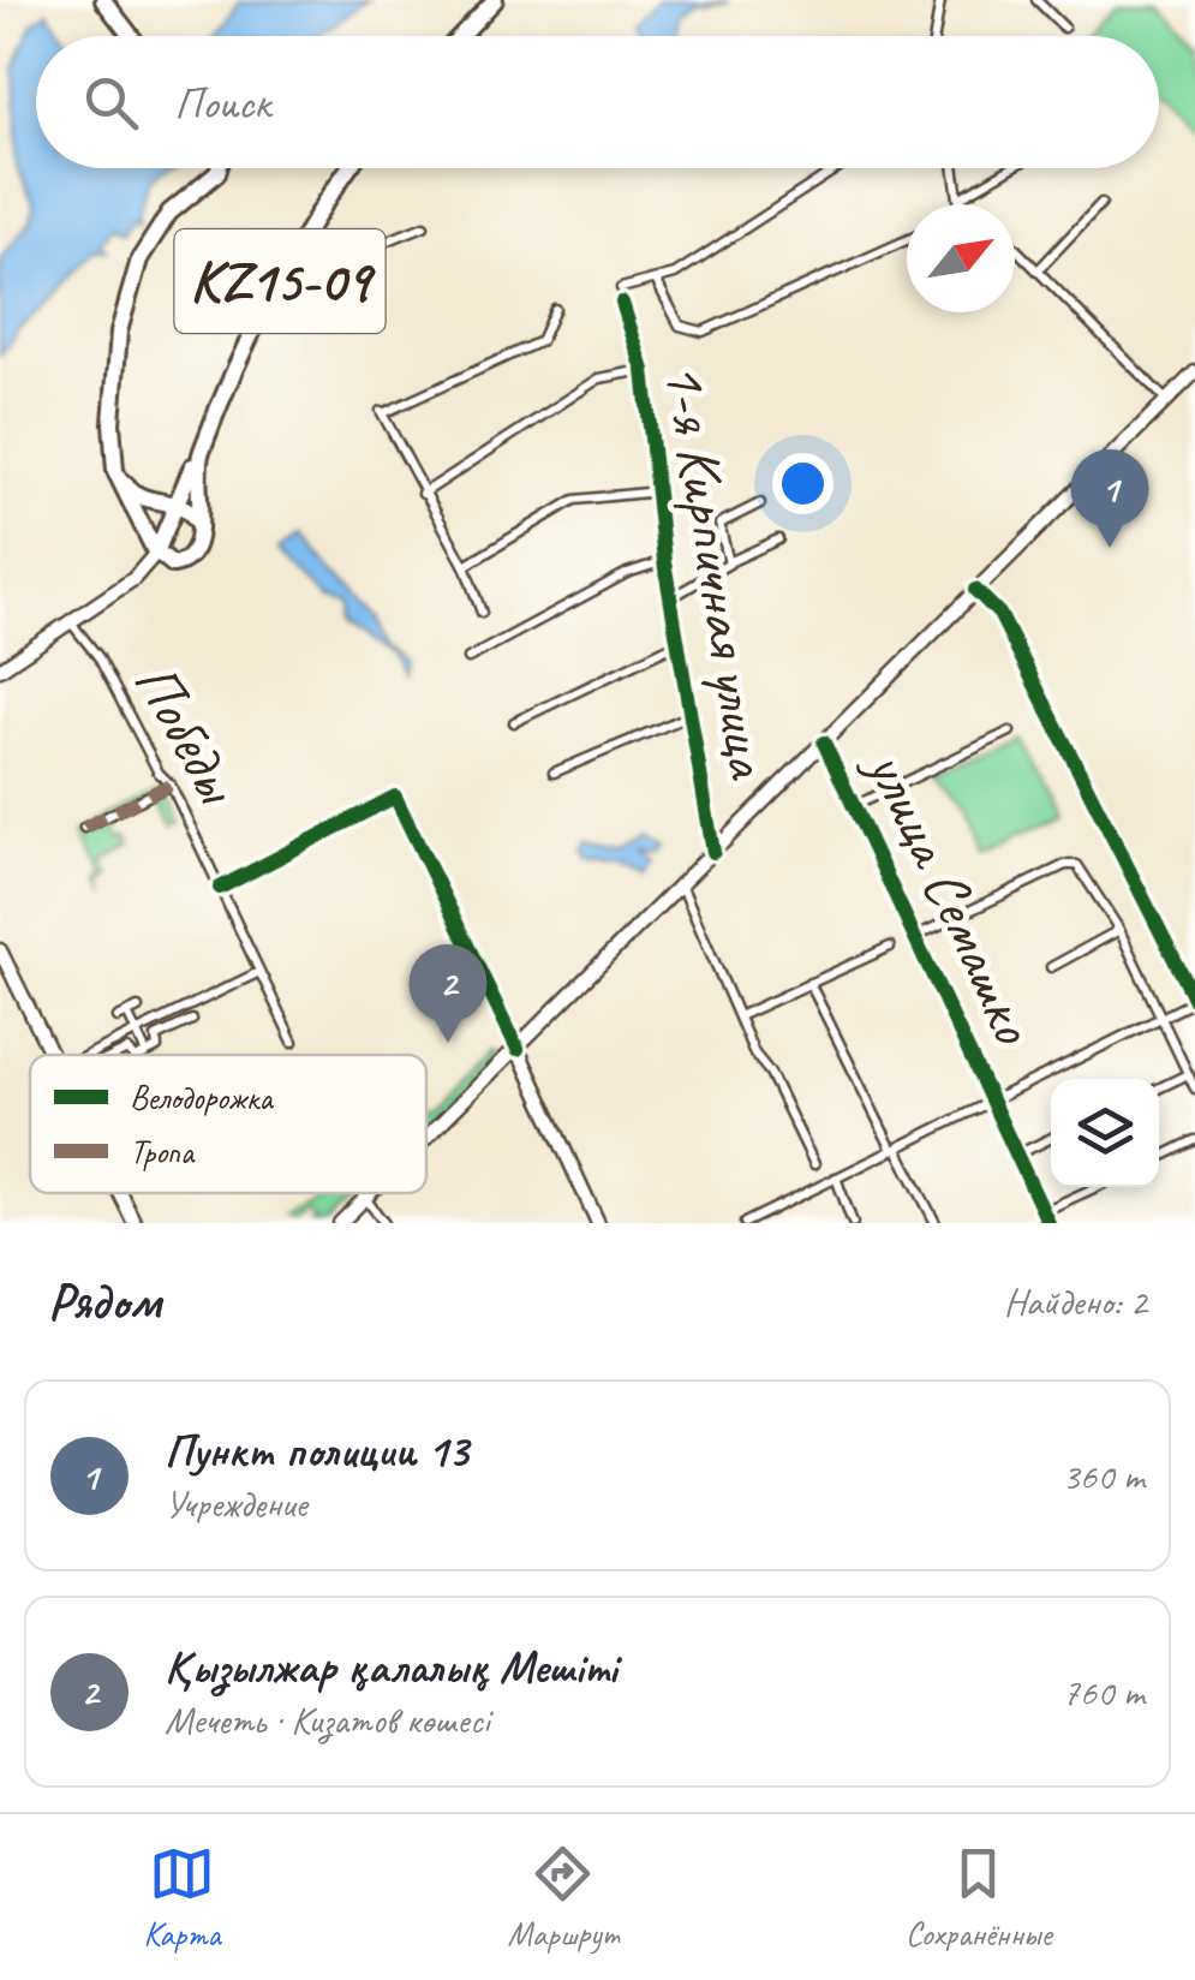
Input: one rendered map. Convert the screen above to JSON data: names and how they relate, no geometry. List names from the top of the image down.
{
  "streets": {
    "highway": ["KZ15-09"],
    "street": ["1-я Кирпичная улица", "Победы", "улица Семашко"]
  },
  "legend": ["Велодорожка", "Тропа"],
  "north": "top right",
  "page": {
    "search": "Поиск",
    "pins": ["1", "2"],
    "heading": ["Рядом", "Найдено: 2"],
    "list": [
      {
        "mark": "1",
        "name": "Пункт полиции 13",
        "note": "Учреждение",
        "value": "360 m"
      },
      {
        "mark": "2",
        "name": "Қызылжар қалалық Мешіті",
        "note": "Мечеть · Кизатов көшесі",
        "value": "760 m"
      }
    ],
    "nav": ["Карта", "Маршрут", "Сохранённые"]
  }
}
